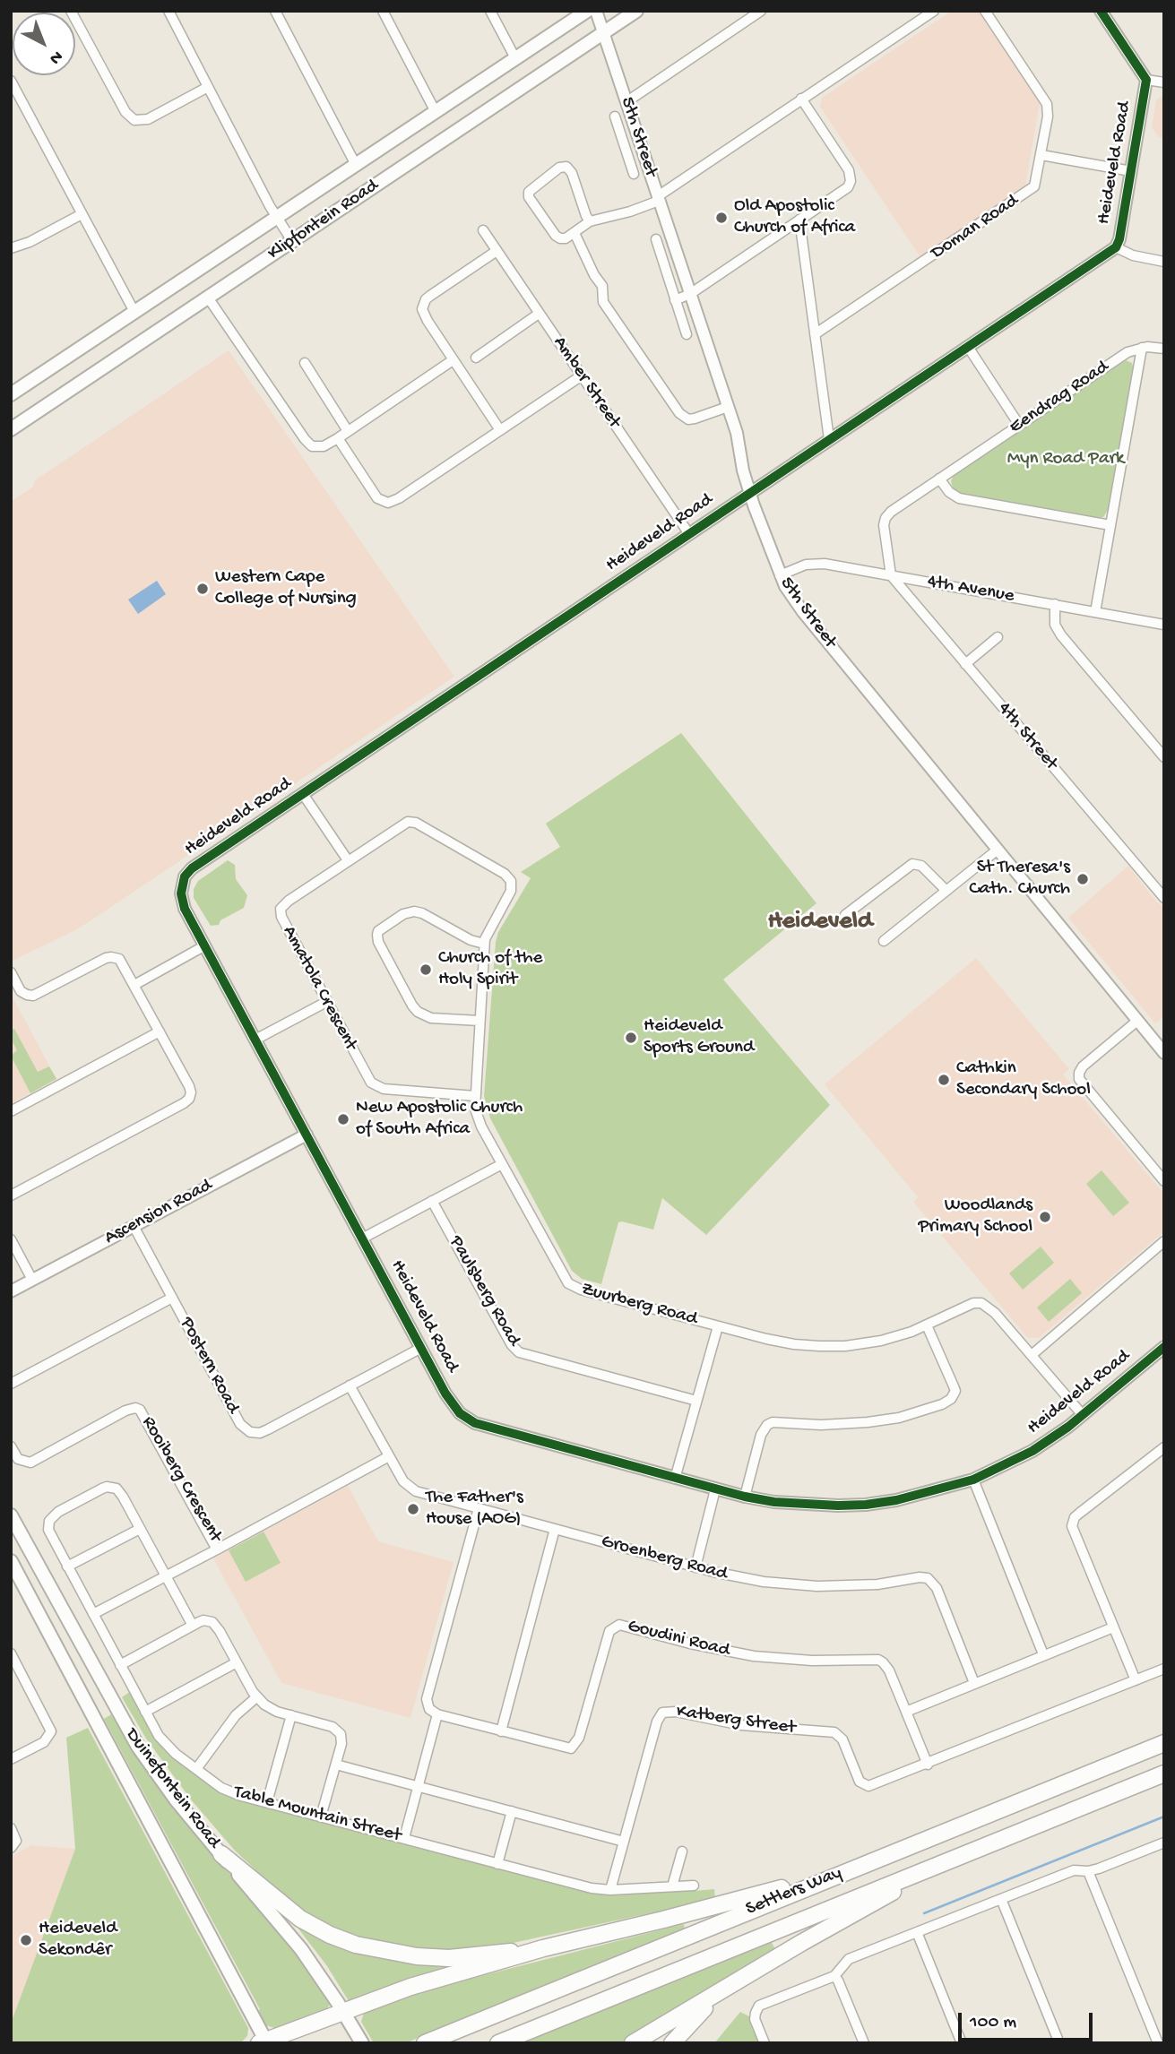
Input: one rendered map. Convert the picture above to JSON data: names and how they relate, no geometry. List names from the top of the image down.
{
  "streets": {
    "highway": ["Settlers Way"],
    "main road": ["Klipfontein Road", "Duinefontein Road"],
    "street": [
      "5th Street",
      "Heideveld Road",
      "Doman Road",
      "Amber Street",
      "Eendrag Road",
      "4th Avenue",
      "4th Street",
      "Amatola Crescent",
      "Ascension Road",
      "Paulsberg Road",
      "Zuurberg Road",
      "Postern Road",
      "Rooiberg Crescent",
      "Groenberg Road",
      "Goudini Road",
      "Katberg Street",
      "Table Mountain Street"
    ]
  },
  "crossings": [
    ["5th Street", "Heideveld Road"],
    ["5th Street", "Klipfontein Road"],
    ["5th Street", "4th Avenue"],
    ["Heideveld Road", "Amber Street"],
    ["Heideveld Road", "Ascension Road"],
    ["Heideveld Road", "Zuurberg Road"],
    ["Heideveld Road", "Postern Road"],
    ["Eendrag Road", "4th Avenue"],
    ["Eendrag Road", "4th Street"],
    ["4th Avenue", "4th Street"],
    ["Amatola Crescent", "Zuurberg Road"],
    ["Ascension Road", "Postern Road"],
    ["Postern Road", "Groenberg Road"],
    ["Rooiberg Crescent", "Groenberg Road"]
  ],
  "districts": ["Heideveld"],
  "parks": ["Myn Road Park"],
  "places": [
    "Old Apostolic Church of Africa",
    "Western Cape College of Nursing",
    "St Theresa's Cath. Church",
    "Church of the Holy Spirit",
    "Heideveld Sports Ground",
    "Cathkin Secondary School",
    "New Apostolic Church of South Africa",
    "Woodlands Primary School",
    "The Father's House (AOG)",
    "Heideveld Sekondêr"
  ],
  "scale_bar": "100 m",
  "north": "bottom right"
}
